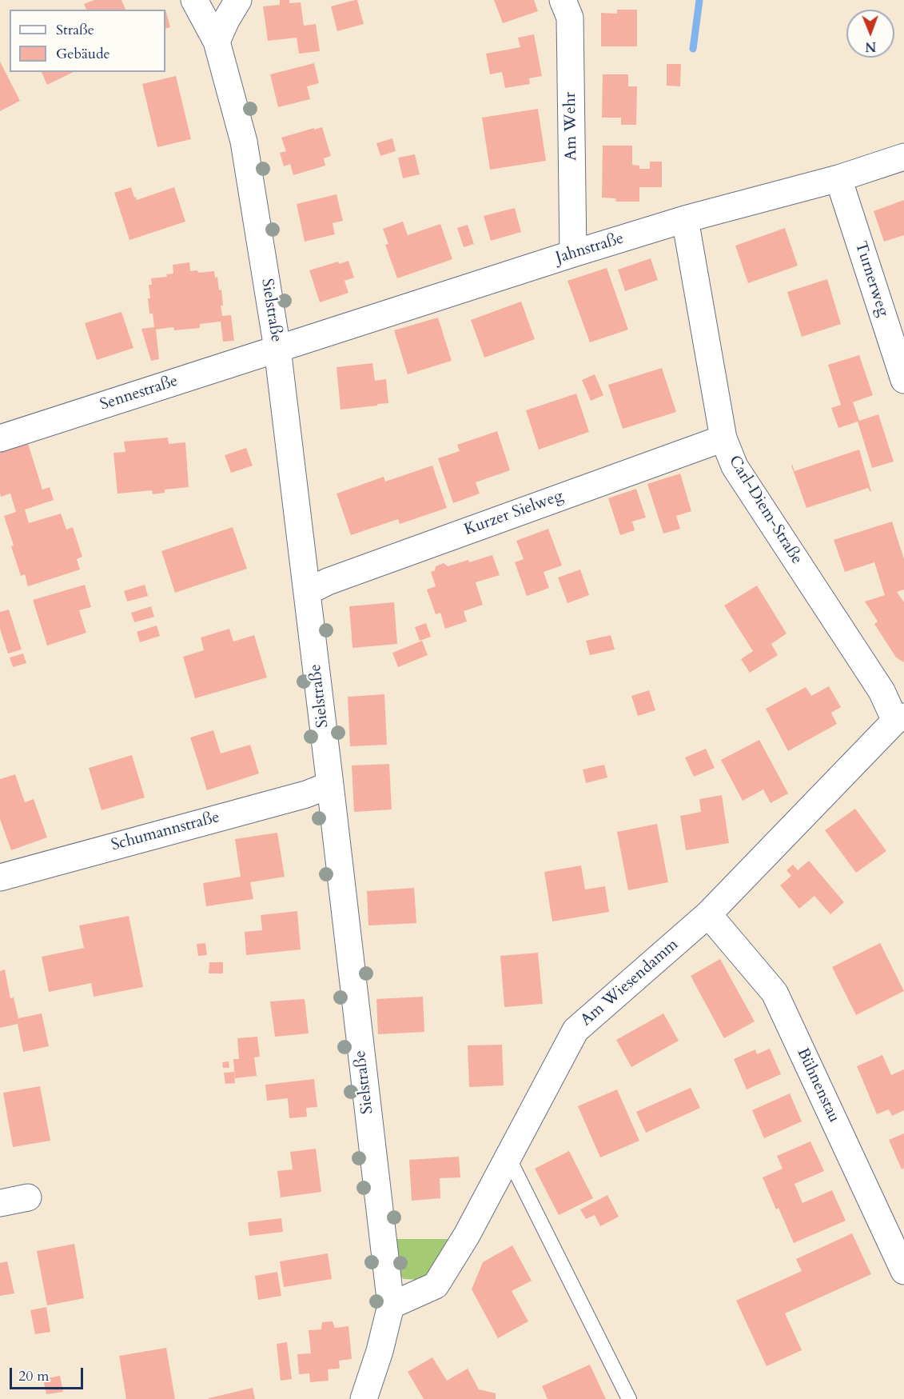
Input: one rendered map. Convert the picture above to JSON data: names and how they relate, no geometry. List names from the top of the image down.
{
  "streets": {
    "street": [
      "Am Wehr",
      "Jahnstraße",
      "Turnerweg",
      "Sielstraße",
      "Sennestraße",
      "Carl-Diem-Straße",
      "Kurzer Sielweg",
      "Schumannstraße",
      "Am Wiesendamm",
      "Bühnenstau"
    ]
  },
  "crossings": [
    ["Am Wehr", "Jahnstraße"],
    ["Jahnstraße", "Turnerweg"],
    ["Jahnstraße", "Sielstraße"],
    ["Jahnstraße", "Sennestraße"],
    ["Jahnstraße", "Carl-Diem-Straße"],
    ["Sielstraße", "Sennestraße"],
    ["Sielstraße", "Kurzer Sielweg"],
    ["Sielstraße", "Schumannstraße"],
    ["Sielstraße", "Am Wiesendamm"],
    ["Carl-Diem-Straße", "Kurzer Sielweg"],
    ["Carl-Diem-Straße", "Am Wiesendamm"],
    ["Am Wiesendamm", "Bühnenstau"]
  ],
  "legend": ["Straße", "Gebäude"],
  "scale_bar": "20 m",
  "north": "bottom"
}
